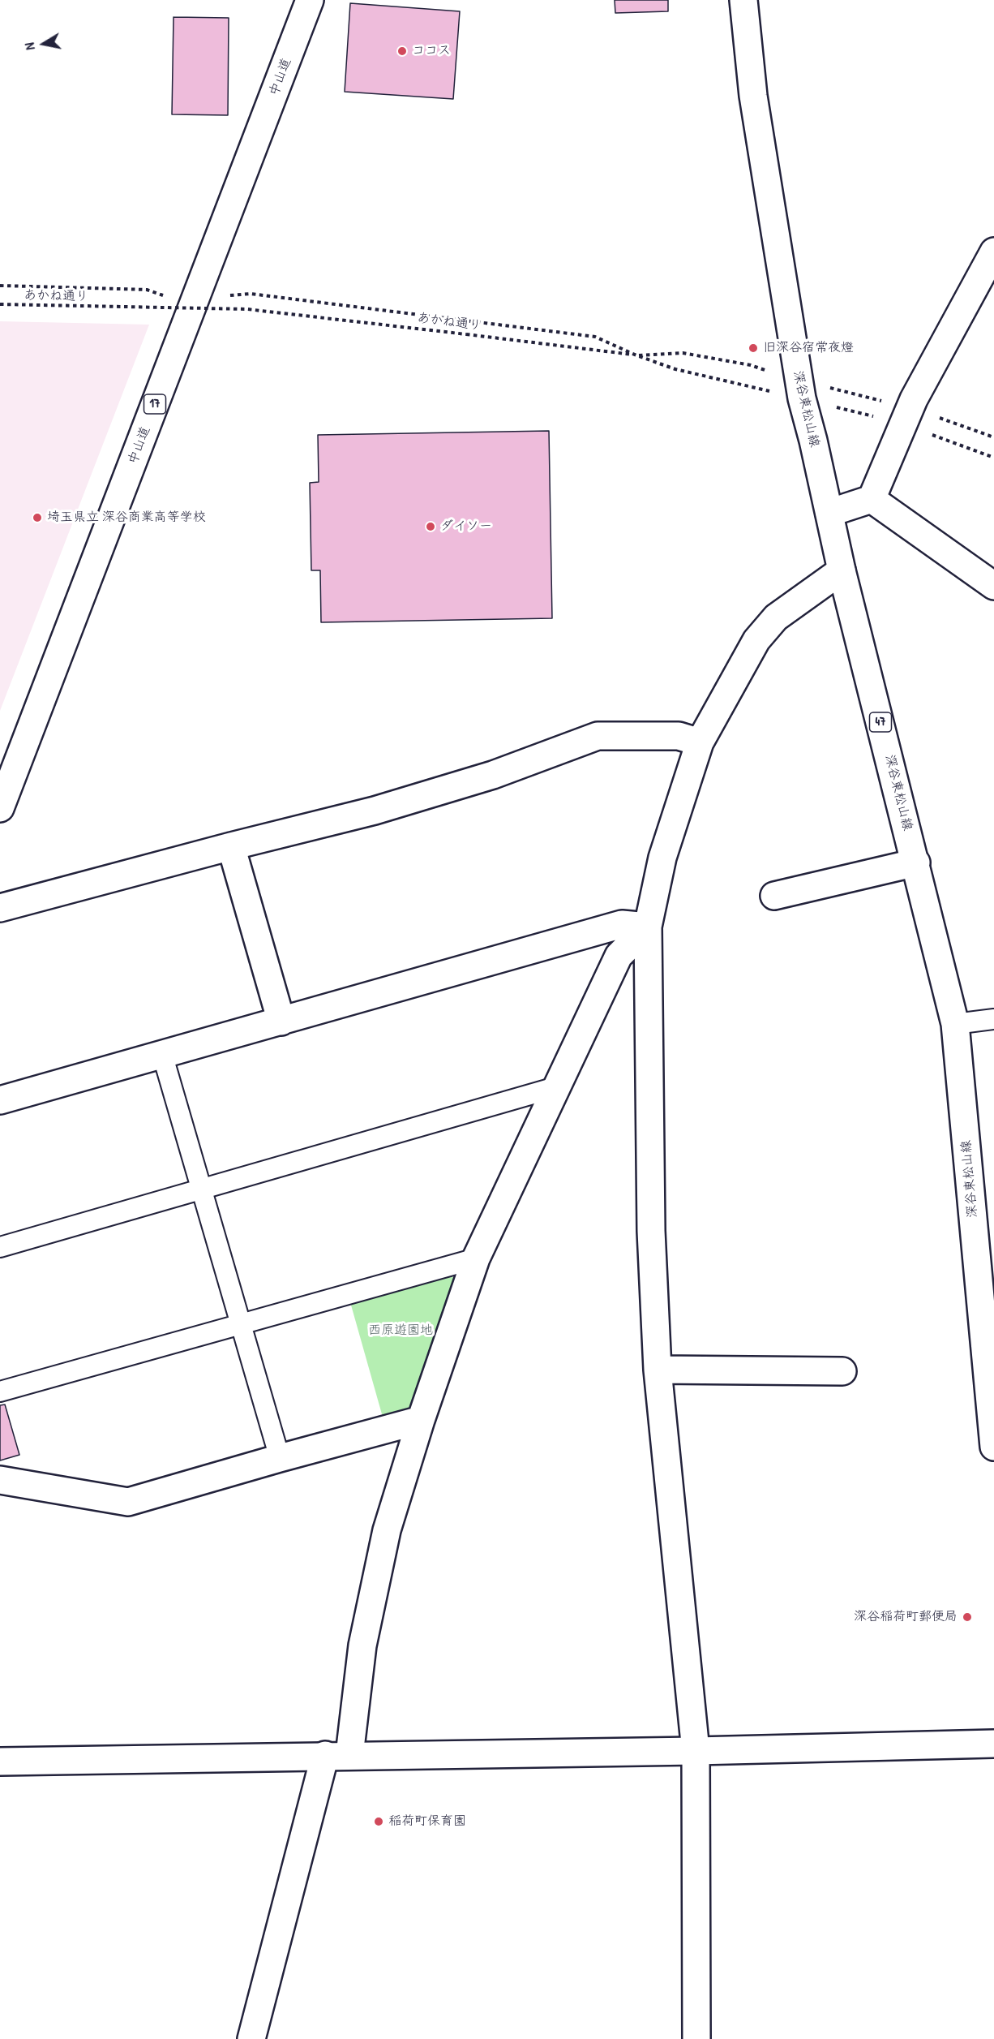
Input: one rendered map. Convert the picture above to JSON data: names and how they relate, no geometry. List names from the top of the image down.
{
  "streets": {
    "main road": [
      "中山道",
      "17",
      "深谷東松山線",
      "47"
    ],
    "path": ["あかね通り"]
  },
  "crossings": [
    ["あかね通り", "深谷東松山線"]
  ],
  "parks": ["西原遊園地"],
  "places": [
    "ココス",
    "旧深谷宿常夜燈",
    "埼玉県立 深谷商業高等学校",
    "ダイソー",
    "深谷稲荷町郵便局",
    "稲荷町保育園"
  ],
  "north": "left"
}
